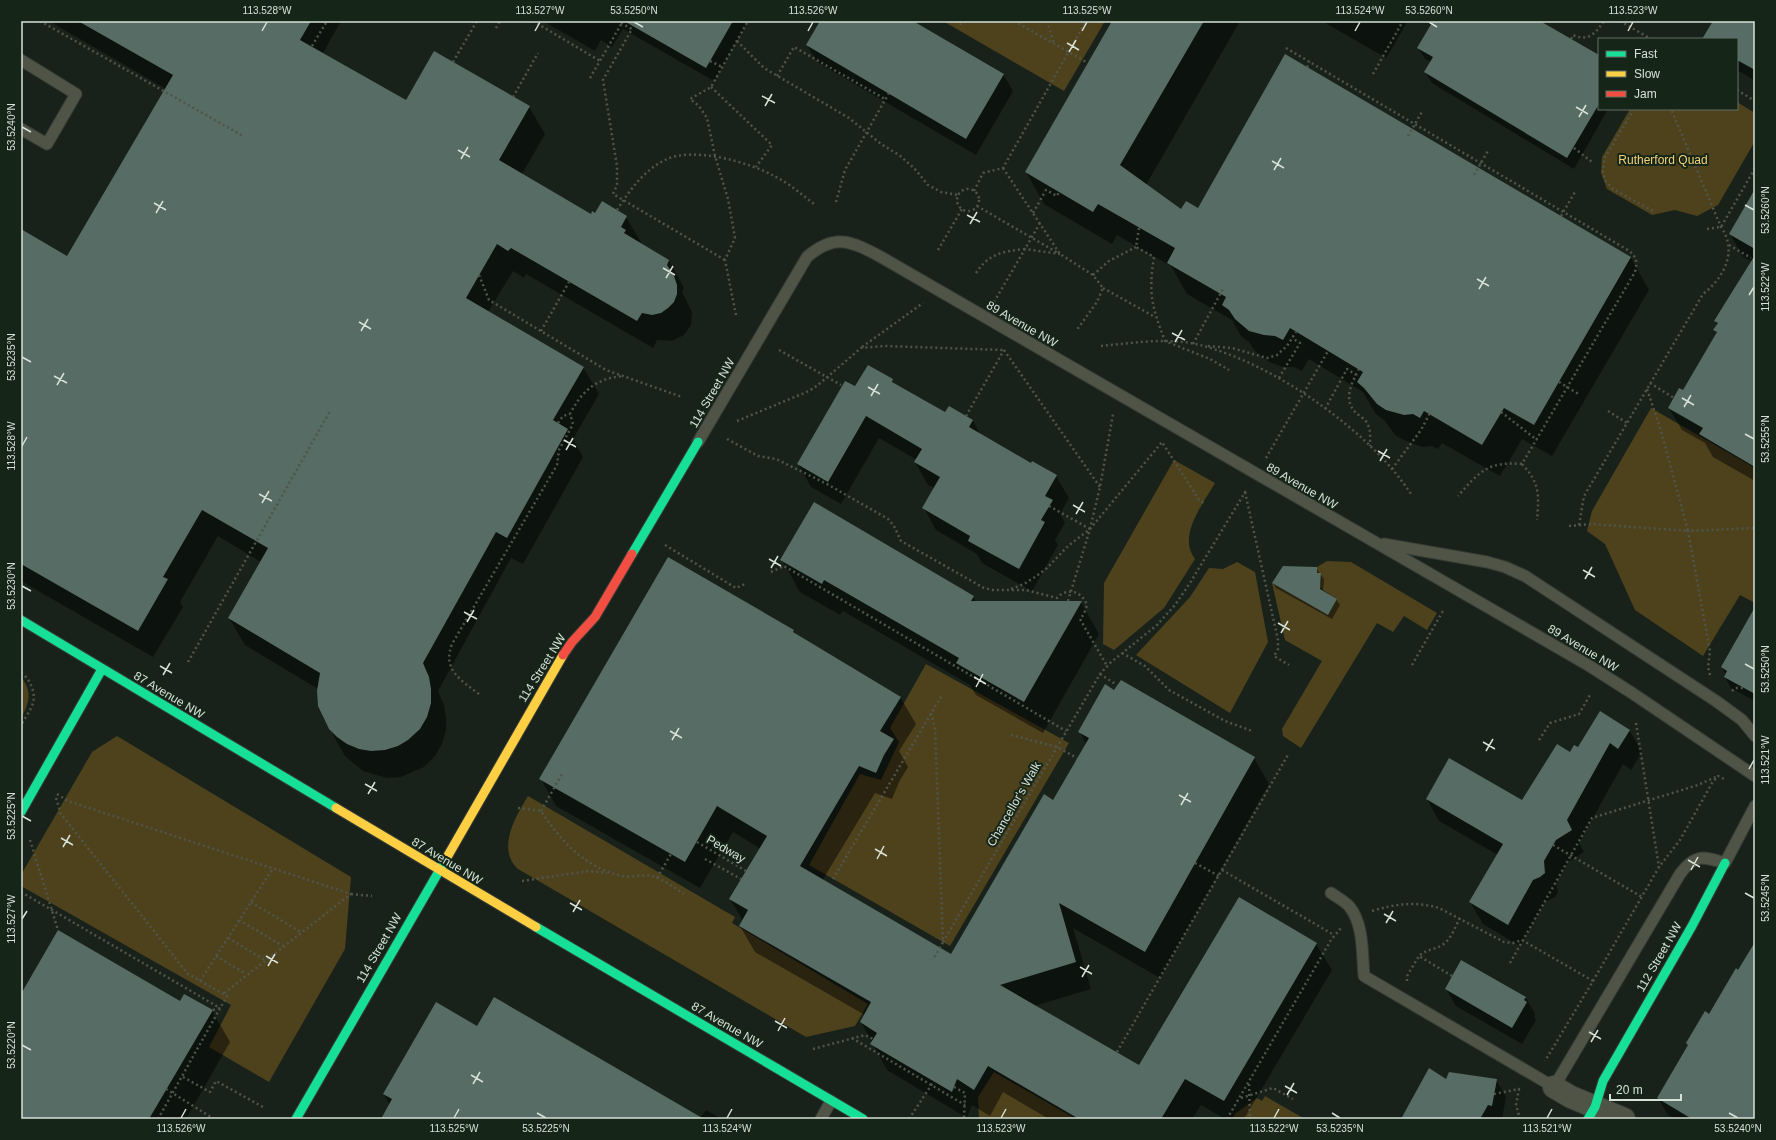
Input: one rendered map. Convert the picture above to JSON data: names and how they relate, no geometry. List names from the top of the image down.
{
  "streets": {
    "main road": ["114 Street NW", "87 Avenue NW", "112 Street NW"],
    "lane": ["89 Avenue NW"],
    "path": ["Chancellor's Walk", "Pedway"]
  },
  "crossings": [
    ["89 Avenue NW", "114 Street NW"],
    ["114 Street NW", "87 Avenue NW"]
  ],
  "parks": ["Rutherford Quad"],
  "legend": ["Fast", "Slow", "Jam"],
  "scale_bar": "20 m",
  "coordinates": [
    "113.528°W",
    "113.527°W",
    "53.5250°N",
    "113.526°W",
    "113.525°W",
    "113.524°W",
    "53.5260°N",
    "113.523°W",
    "53.5240°N",
    "113.522°W",
    "53.5235°N",
    "53.5255°N",
    "53.5230°N",
    "113.521°W",
    "53.5225°N",
    "53.5245°N",
    "53.5220°N"
  ]
}
